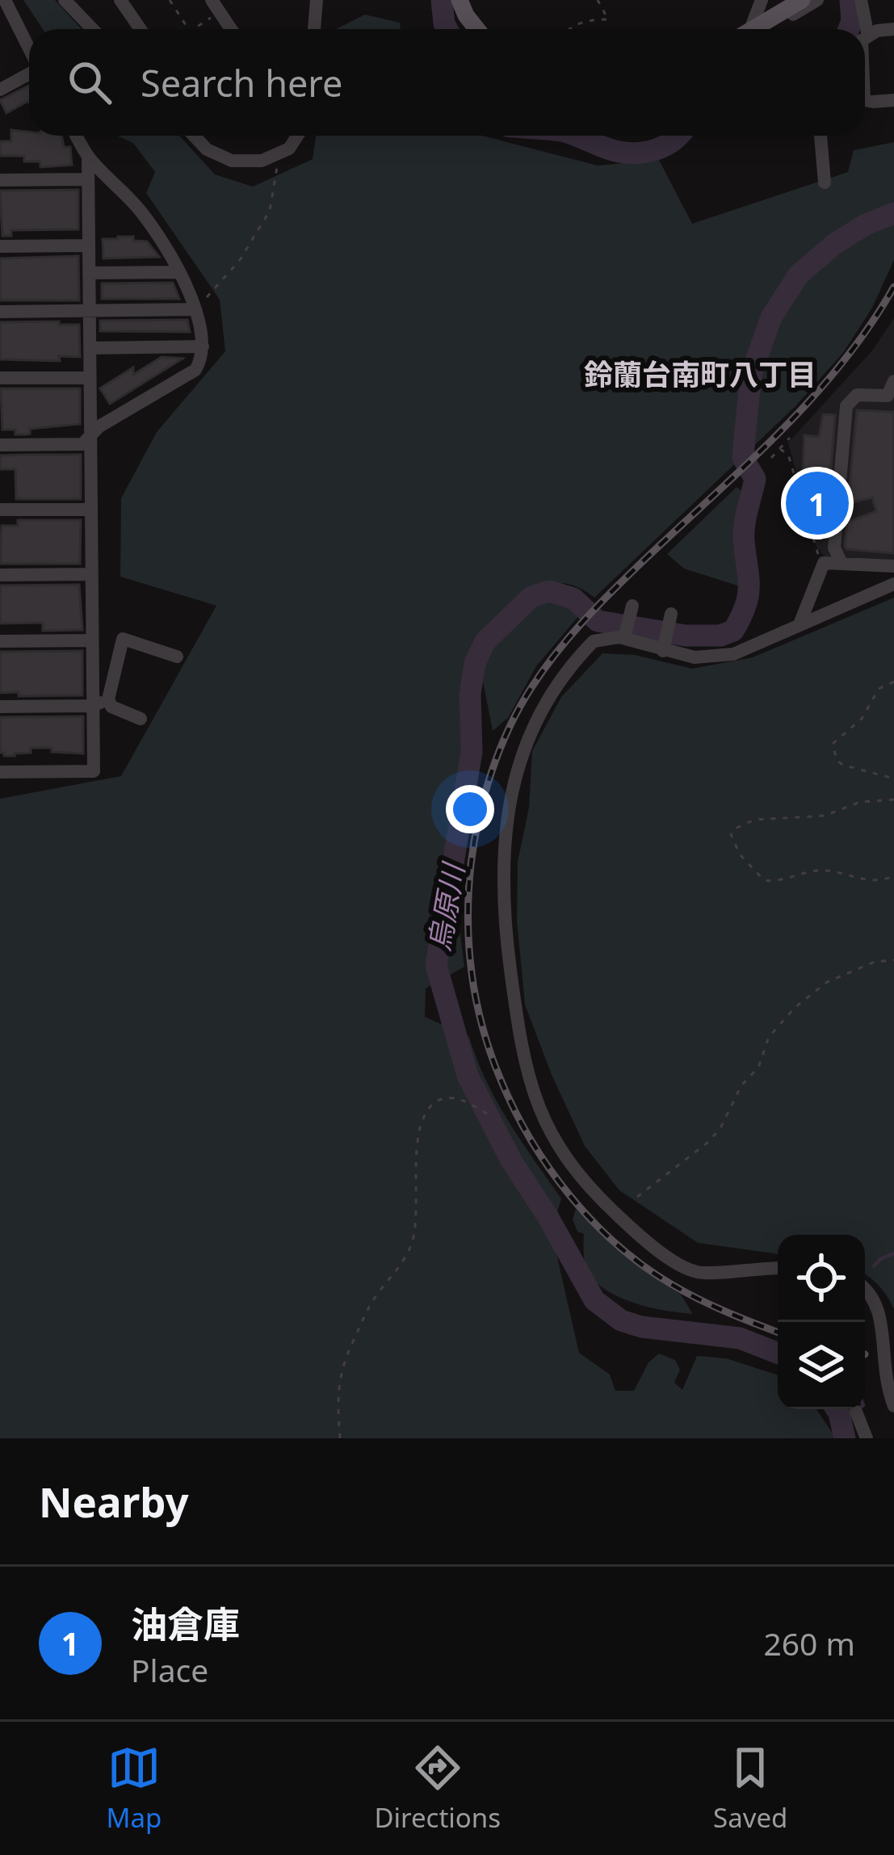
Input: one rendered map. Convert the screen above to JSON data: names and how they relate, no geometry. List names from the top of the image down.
{
  "districts": ["鈴蘭台南町八丁目"],
  "water": ["烏原川"],
  "page": {
    "search": "Search here",
    "pins": "1",
    "heading": "Nearby",
    "list": [
      {
        "mark": "1",
        "name": "油倉庫",
        "note": "Place",
        "value": "260 m"
      }
    ],
    "nav": ["Map", "Directions", "Saved"]
  }
}
